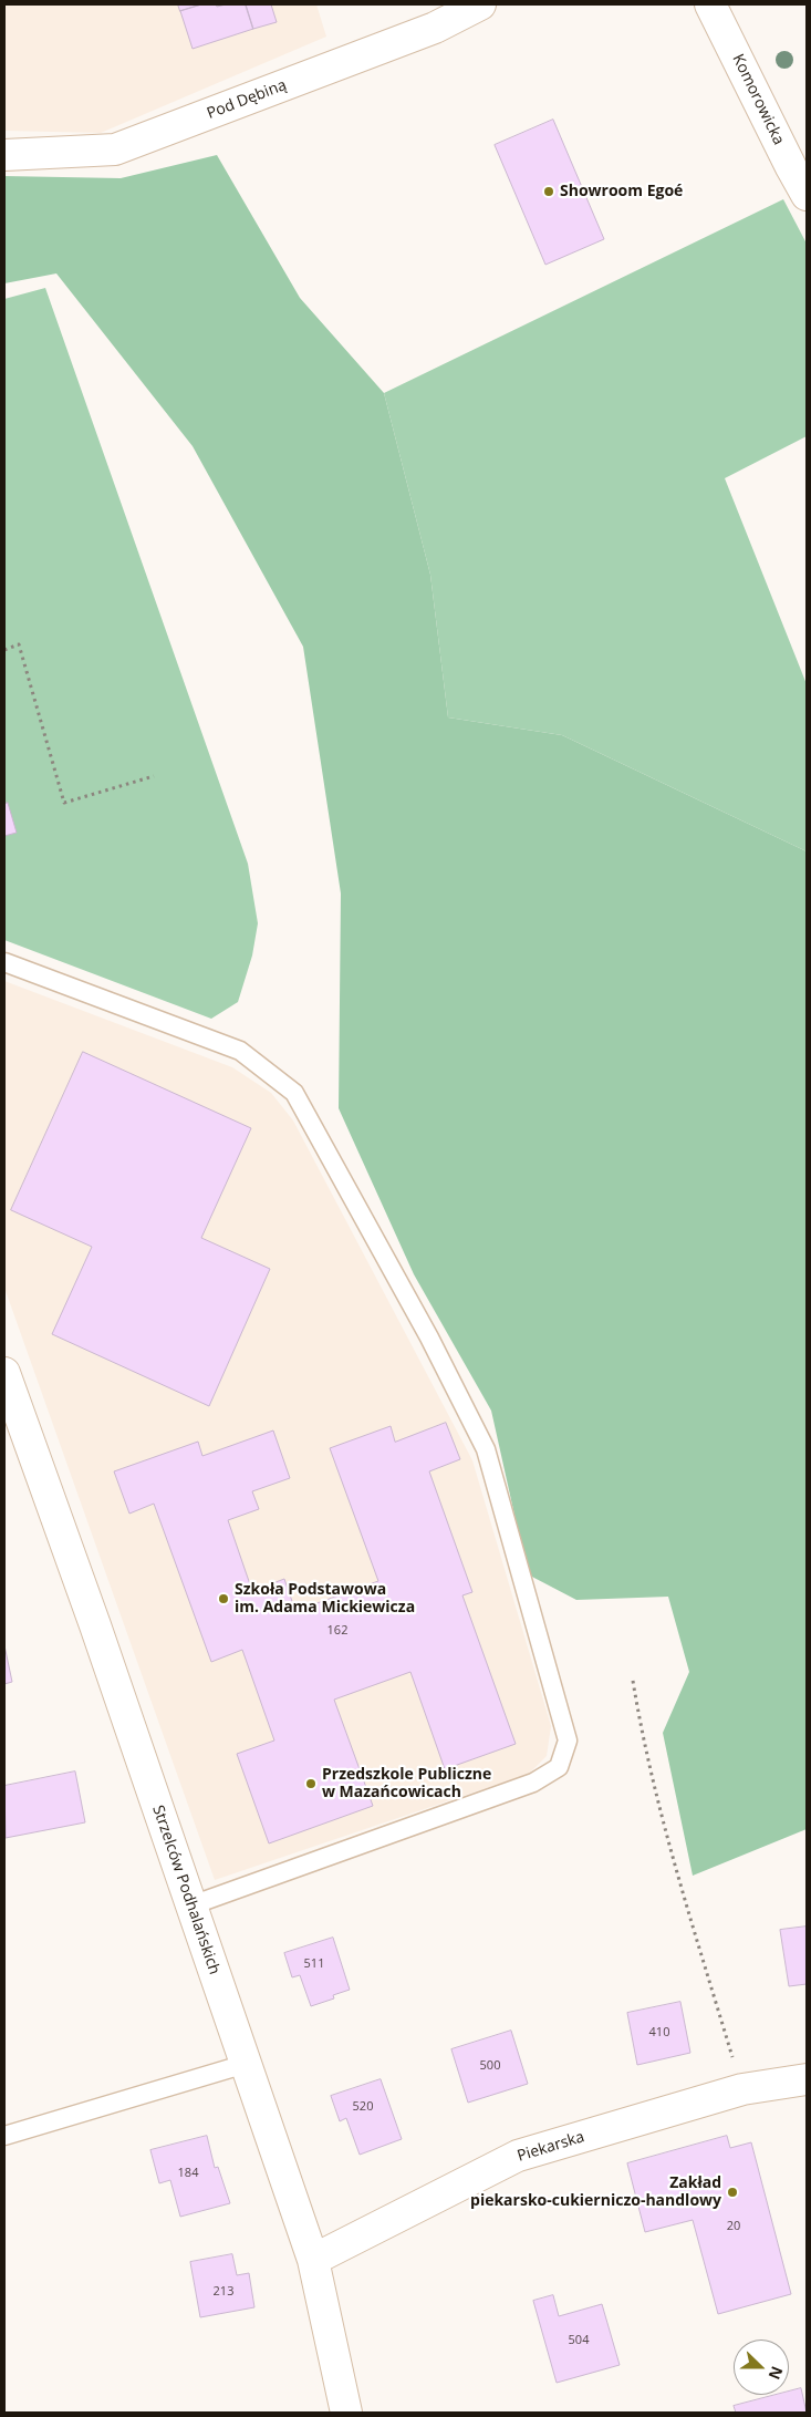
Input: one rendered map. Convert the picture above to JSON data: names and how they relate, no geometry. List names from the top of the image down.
{
  "streets": {
    "street": [
      "Pod Dębiną",
      "Komorowicka",
      "Strzelców Podhalańskich",
      "Piekarska"
    ]
  },
  "crossings": [
    ["Strzelców Podhalańskich", "Piekarska"]
  ],
  "places": [
    "Showroom Egoé",
    "Szkoła Podstawowa im. Adama Mickiewicza",
    "Przedszkole Publiczne w Mazańcowicach",
    "Zakład piekarsko-cukierniczo-handlowy"
  ],
  "house_numbers": [
    "162",
    "511",
    "410",
    "500",
    "520",
    "184",
    "20",
    "213",
    "504"
  ],
  "north": "right"
}
